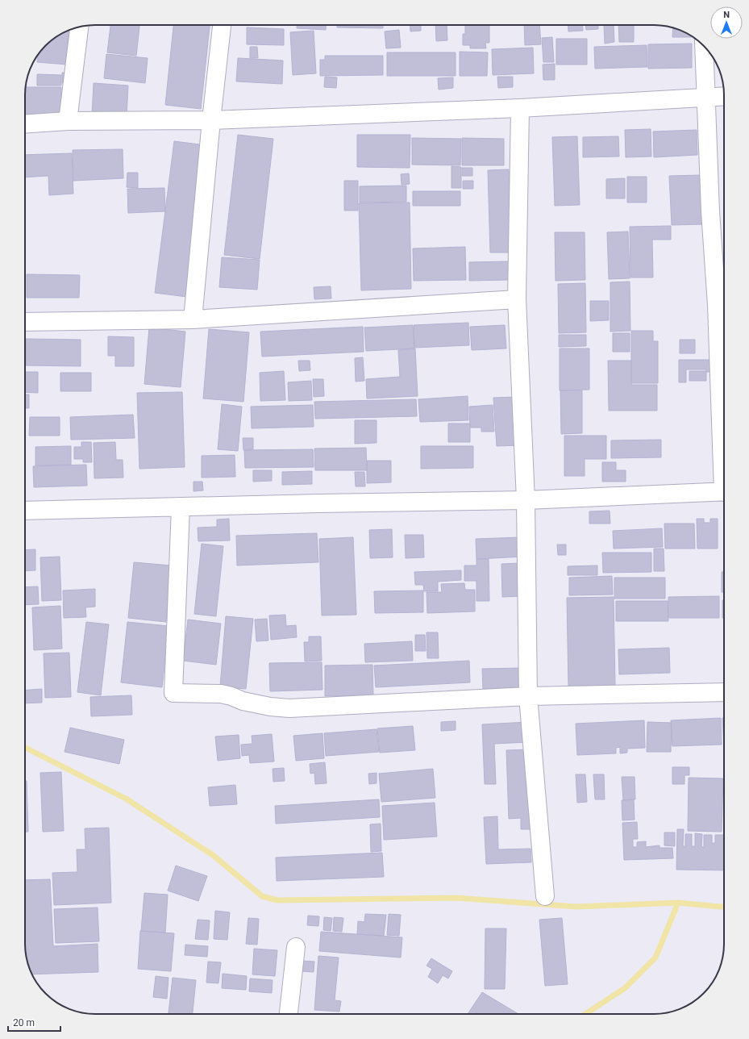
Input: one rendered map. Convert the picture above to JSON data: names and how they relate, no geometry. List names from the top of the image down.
{
  "scale_bar": "20 m",
  "north": "top"
}
